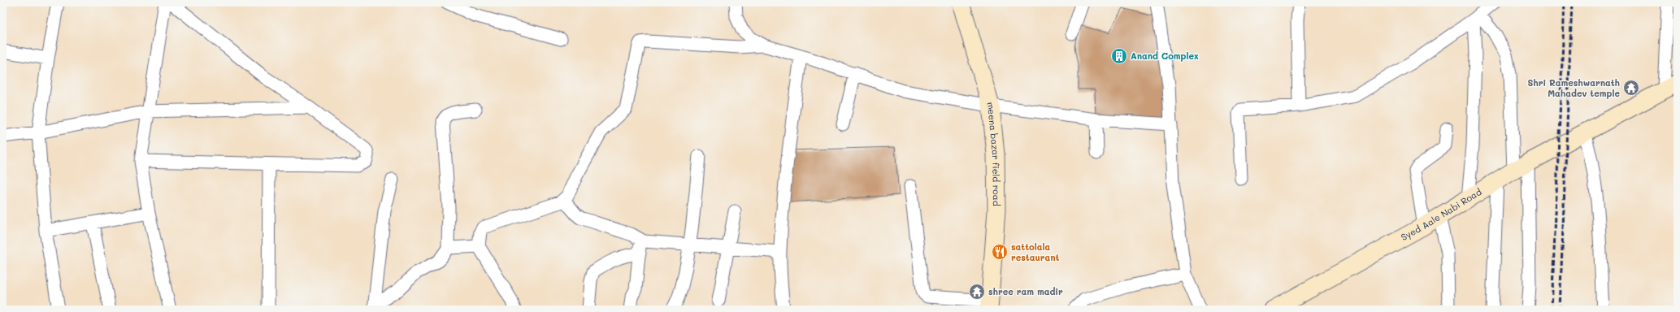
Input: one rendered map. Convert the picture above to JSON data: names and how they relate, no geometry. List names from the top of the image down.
{
  "streets": {
    "main road": ["meena bazar field road", "Syed Aale Nabi Road"]
  },
  "places": {
    "building": ["Anand Complex"],
    "temple": ["Shri Rameshwarnath Mahadev temple", "shree ram madir"],
    "restaurant": ["sattolala restaurant"]
  }
}
